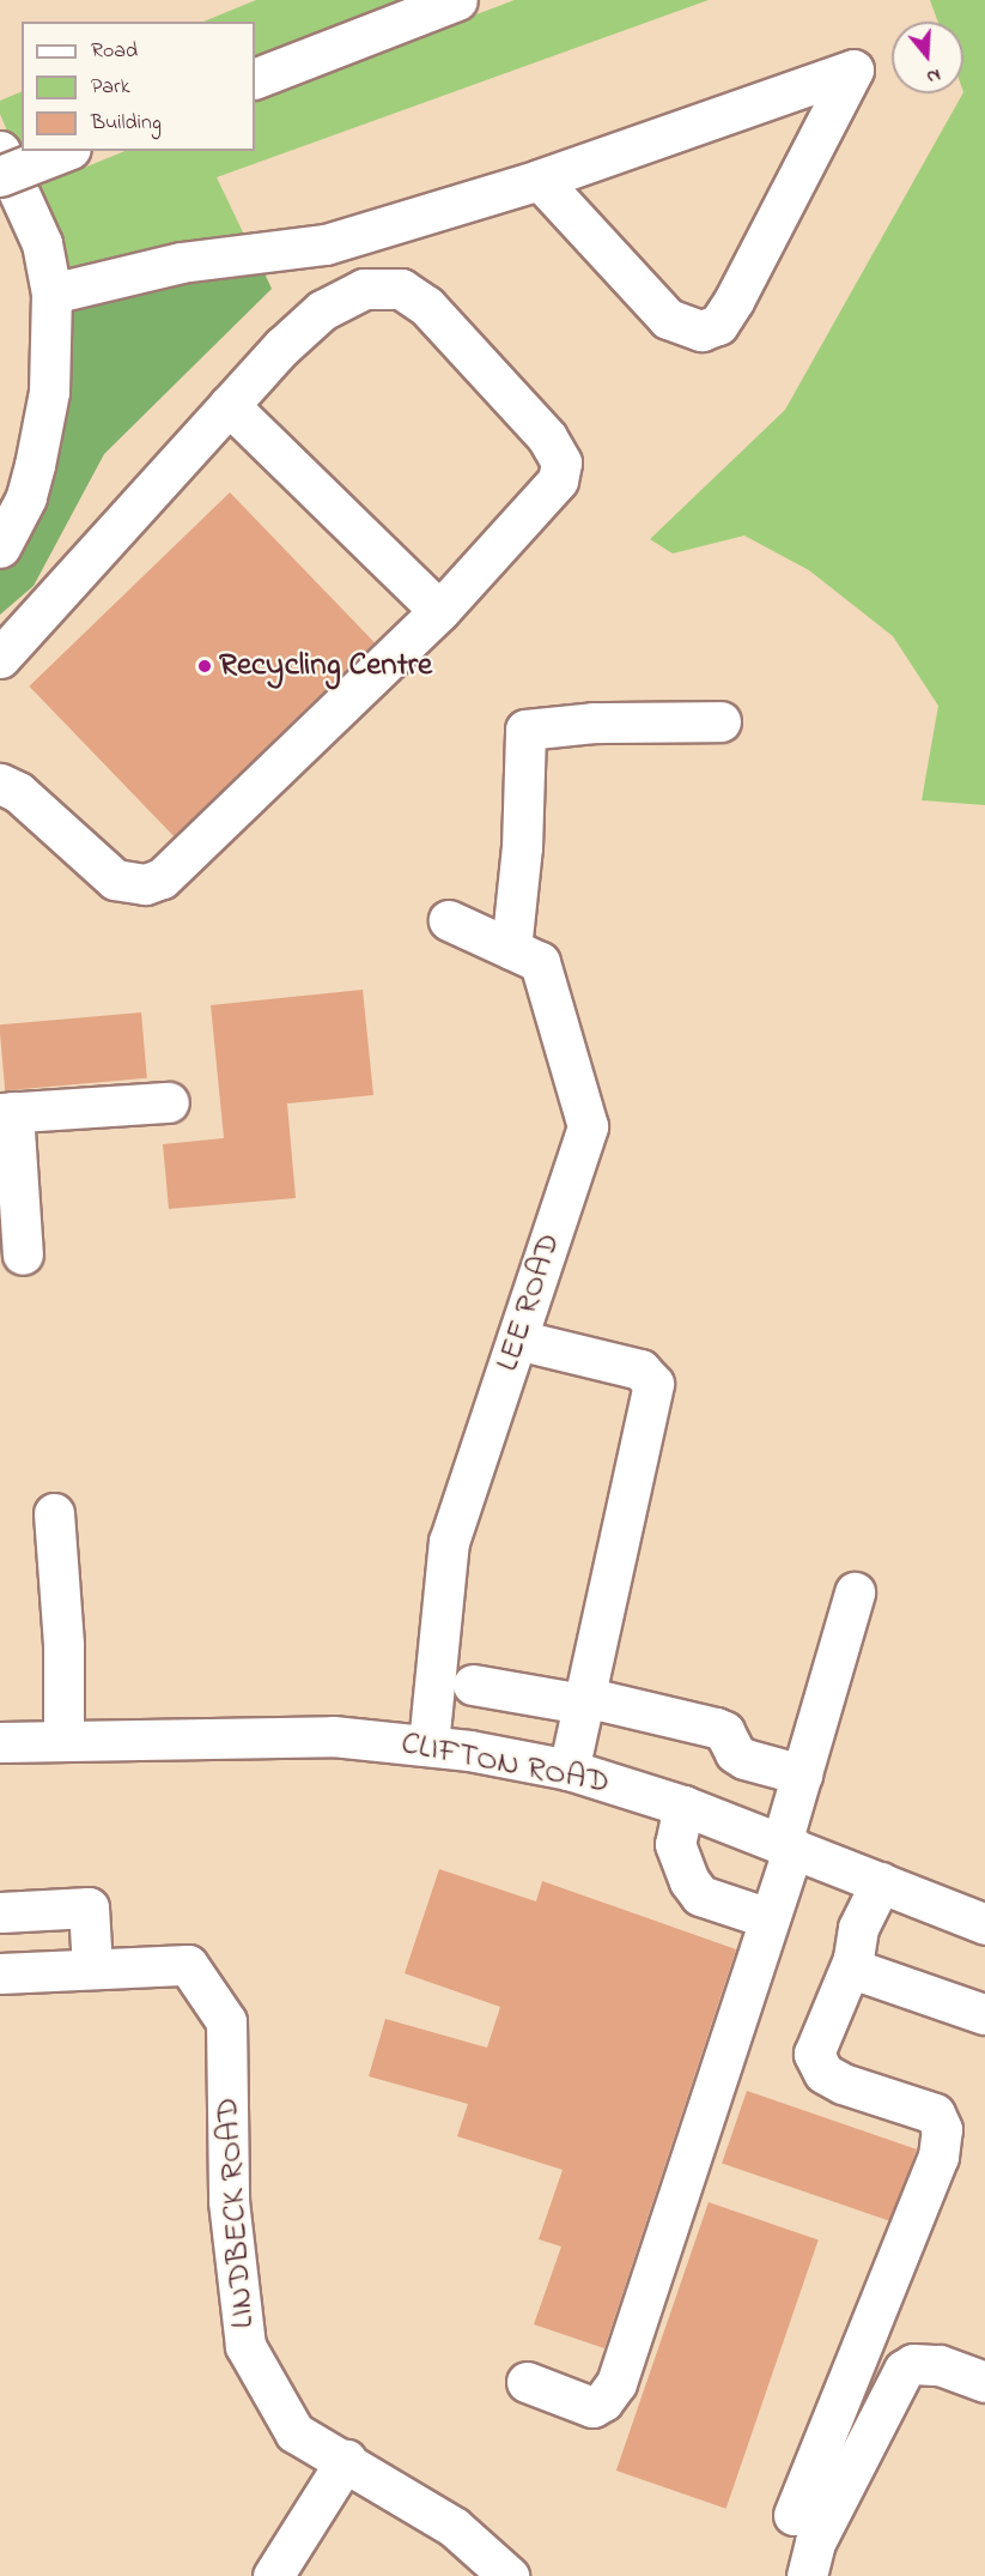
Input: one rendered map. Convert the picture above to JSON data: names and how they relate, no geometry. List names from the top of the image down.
{
  "streets": {
    "street": ["LEE ROAD", "CLIFTON ROAD", "LINDBECK ROAD"]
  },
  "crossings": [
    ["LEE ROAD", "CLIFTON ROAD"]
  ],
  "places": ["Recycling Centre"],
  "legend": ["Road", "Park", "Building"],
  "north": "bottom"
}
